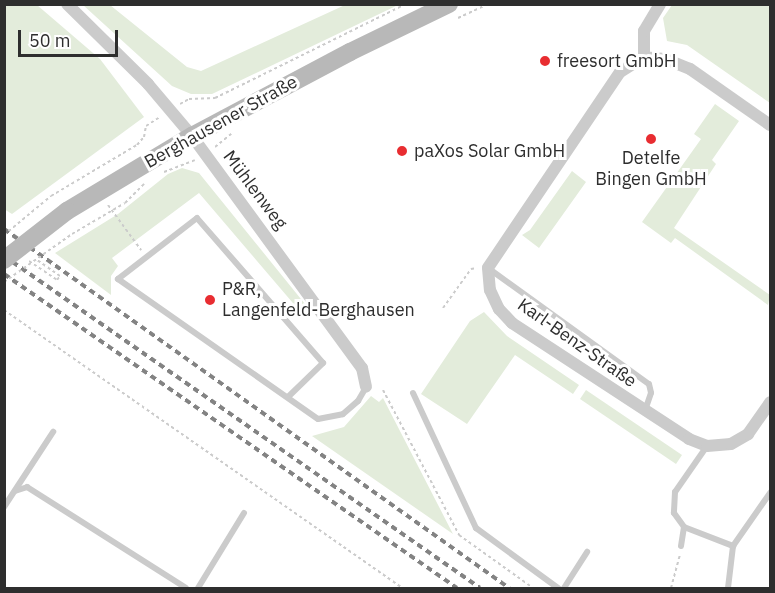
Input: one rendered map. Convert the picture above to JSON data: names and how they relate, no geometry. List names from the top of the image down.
{
  "streets": {
    "main road": ["Berghausener Straße"],
    "street": ["Mühlenweg", "Karl-Benz-Straße"]
  },
  "crossings": [
    ["Berghausener Straße", "Mühlenweg"]
  ],
  "places": [
    "freesort GmbH",
    "Detelfe Bingen GmbH",
    "paXos Solar GmbH",
    "P&R, Langenfeld-Berghausen"
  ],
  "scale_bar": "50 m"
}
